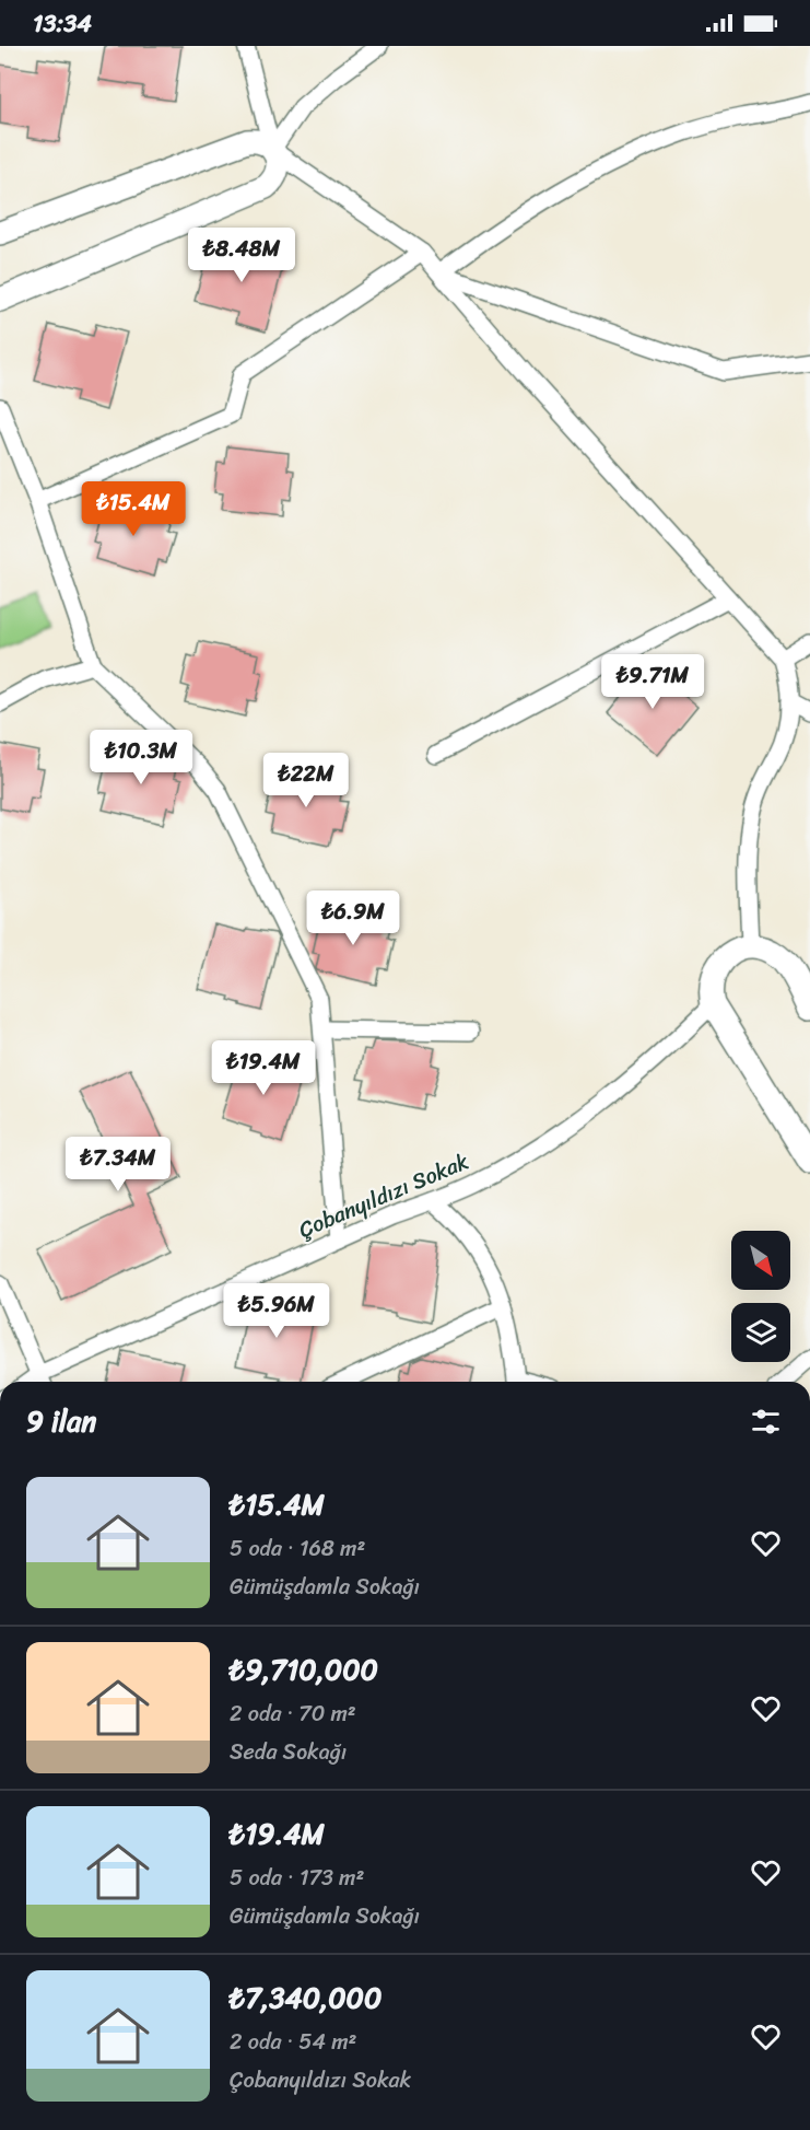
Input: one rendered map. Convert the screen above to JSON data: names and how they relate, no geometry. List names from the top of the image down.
{
  "streets": {
    "street": ["Çobanyıldızı Sokak"]
  },
  "north": "bottom right",
  "page": {
    "status": "13:34",
    "price": [
      "₺8.48M",
      "₺15.4M",
      "₺9.71M",
      "₺10.3M",
      "₺22M",
      "₺6.9M",
      "₺19.4M",
      "₺7.34M",
      "₺5.96M"
    ],
    "heading": "9 ilan",
    "list": [
      {
        "name": "₺15.4M",
        "note": "5 oda · 168 m² · Gümüşdamla Sokağı"
      },
      {
        "name": "₺9,710,000",
        "note": "2 oda · 70 m² · Seda Sokağı"
      },
      {
        "name": "₺19.4M",
        "note": "5 oda · 173 m² · Gümüşdamla Sokağı"
      },
      {
        "name": "₺7,340,000",
        "note": "2 oda · 54 m² · Çobanyıldızı Sokak"
      }
    ]
  }
}
